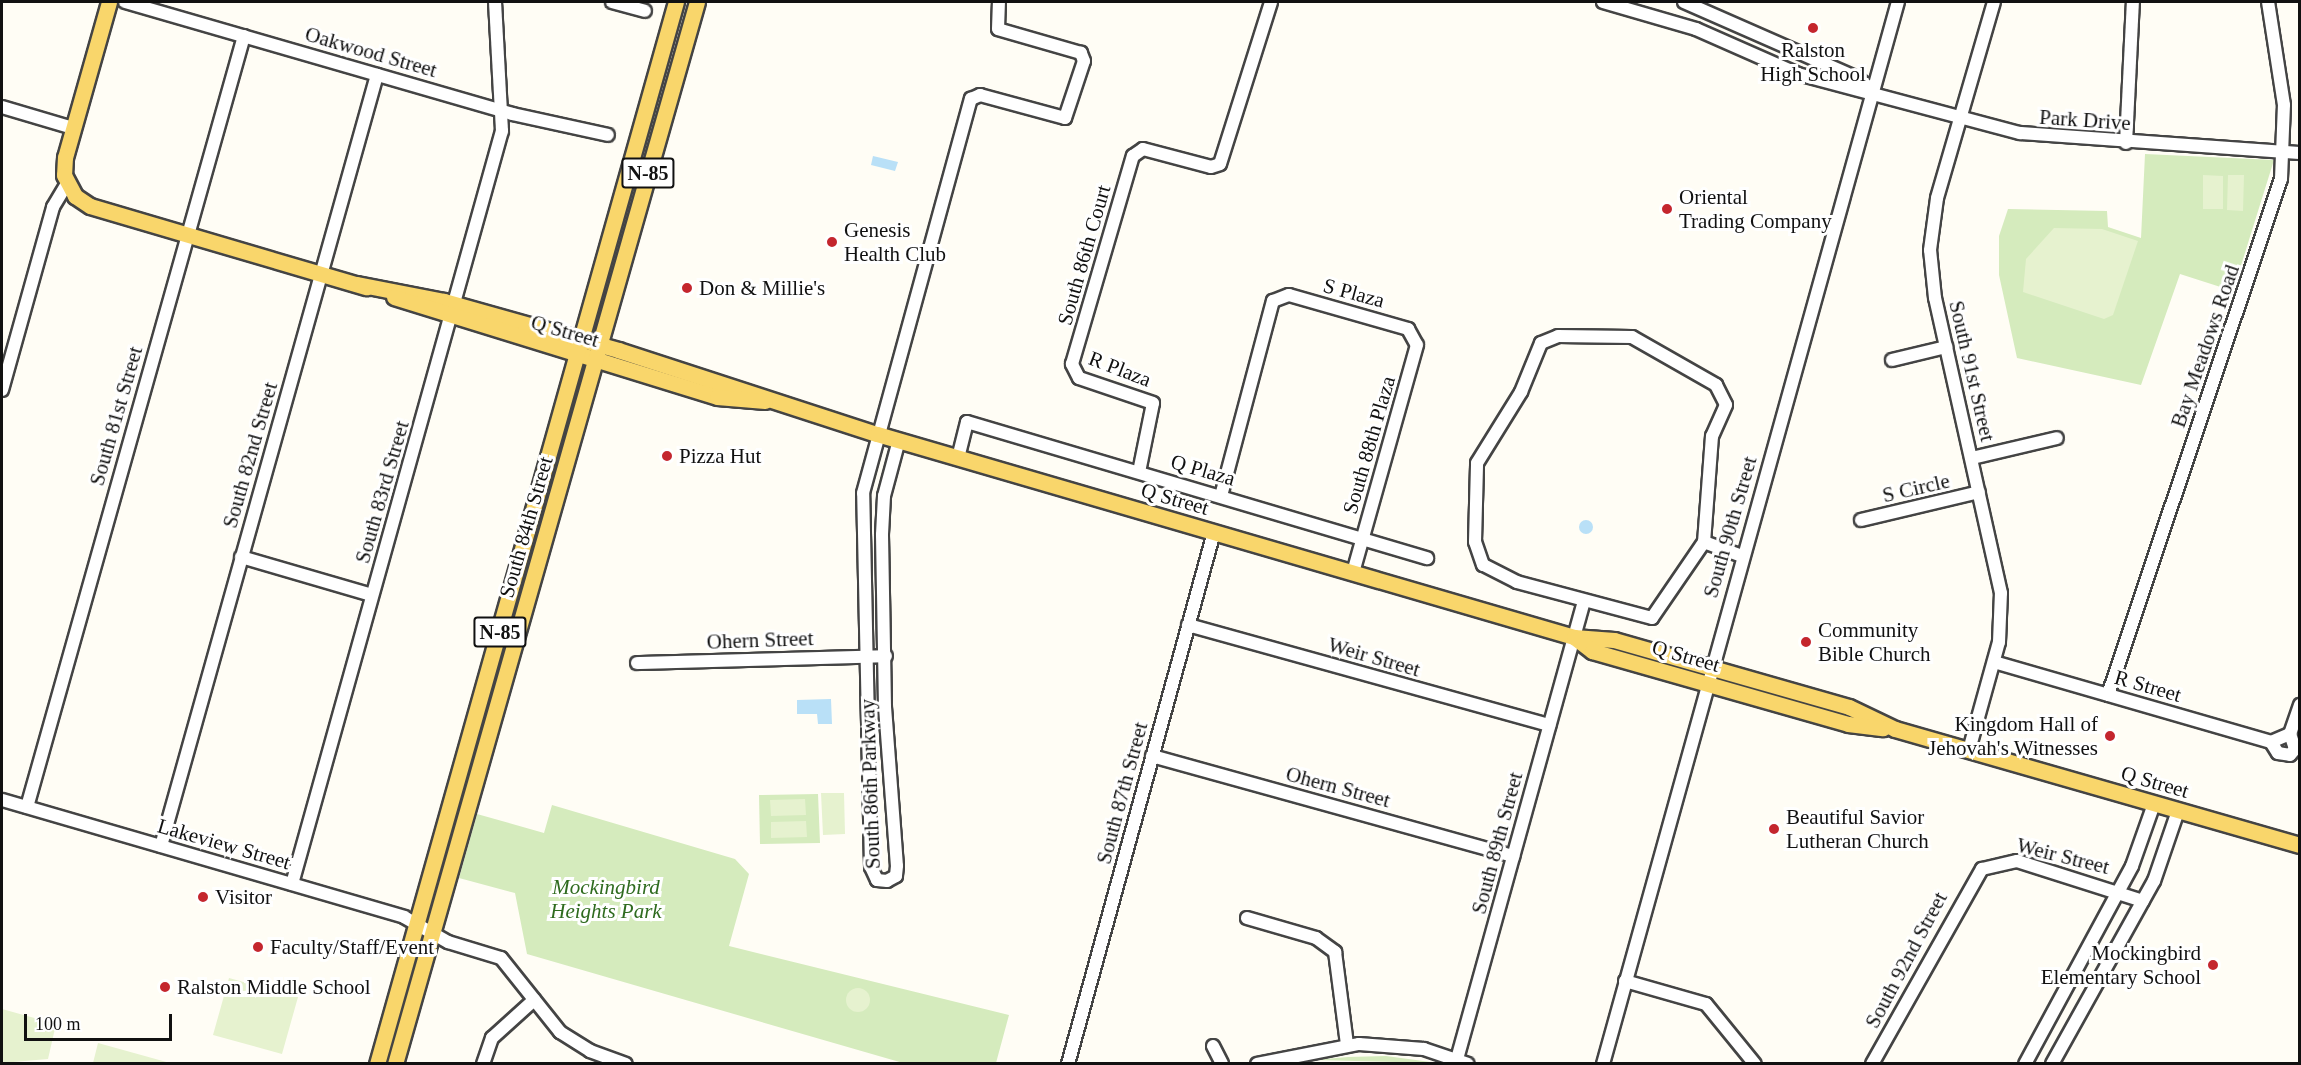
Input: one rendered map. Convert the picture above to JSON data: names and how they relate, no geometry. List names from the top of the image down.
{
  "streets": {
    "main road": ["N-85", "Q Street", "South 84th Street"],
    "street": [
      "Oakwood Street",
      "Park Drive",
      "South 86th Court",
      "S Plaza",
      "Bay Meadows Road",
      "R Plaza",
      "South 91st Street",
      "South 81st Street",
      "South 88th Plaza",
      "South 82nd Street",
      "Q Plaza",
      "S Circle",
      "South 83rd Street",
      "South 90th Street",
      "Ohern Street",
      "Weir Street",
      "R Street",
      "South 86th Parkway",
      "South 87th Street",
      "South 89th Street",
      "Lakeview Street",
      "South 92nd Street"
    ]
  },
  "crossings": [
    ["Oakwood Street", "South 81st Street"],
    ["Oakwood Street", "South 82nd Street"],
    ["Oakwood Street", "South 83rd Street"],
    ["Park Drive", "Bay Meadows Road"],
    ["Park Drive", "South 91st Street"],
    ["Park Drive", "South 90th Street"],
    ["South 86th Court", "R Plaza"],
    ["S Plaza", "South 88th Plaza"],
    ["S Plaza", "Q Plaza"],
    ["Q Street", "South 91st Street"],
    ["Q Street", "South 81st Street"],
    ["Q Street", "South 88th Plaza"],
    ["Q Street", "South 82nd Street"],
    ["Q Street", "Q Plaza"],
    ["Q Street", "South 83rd Street"],
    ["Q Street", "South 84th Street"],
    ["Q Street", "South 90th Street"],
    ["Q Street", "South 86th Parkway"],
    ["Q Street", "South 87th Street"],
    ["Q Street", "South 89th Street"],
    ["Bay Meadows Road", "R Street"],
    ["R Plaza", "Q Plaza"],
    ["South 91st Street", "S Circle"],
    ["South 91st Street", "R Street"],
    ["South 81st Street", "Lakeview Street"],
    ["South 88th Plaza", "Q Plaza"],
    ["South 82nd Street", "Lakeview Street"],
    ["South 83rd Street", "Lakeview Street"],
    ["South 84th Street", "Lakeview Street"],
    ["Ohern Street", "South 86th Parkway"],
    ["Ohern Street", "South 87th Street"],
    ["Ohern Street", "South 89th Street"],
    ["Weir Street", "South 87th Street"],
    ["Weir Street", "South 89th Street"],
    ["Weir Street", "South 92nd Street"]
  ],
  "parks": ["Mockingbird Heights Park"],
  "places": [
    "Ralston High School",
    "Oriental Trading Company",
    "Genesis Health Club",
    "Don & Millie's",
    "Pizza Hut",
    "Community Bible Church",
    "Kingdom Hall of Jehovah's Witnesses",
    "Beautiful Savior Lutheran Church",
    "Visitor",
    "Faculty/Staff/Event",
    "Mockingbird Elementary School",
    "Ralston Middle School"
  ],
  "scale_bar": "100 m"
}
